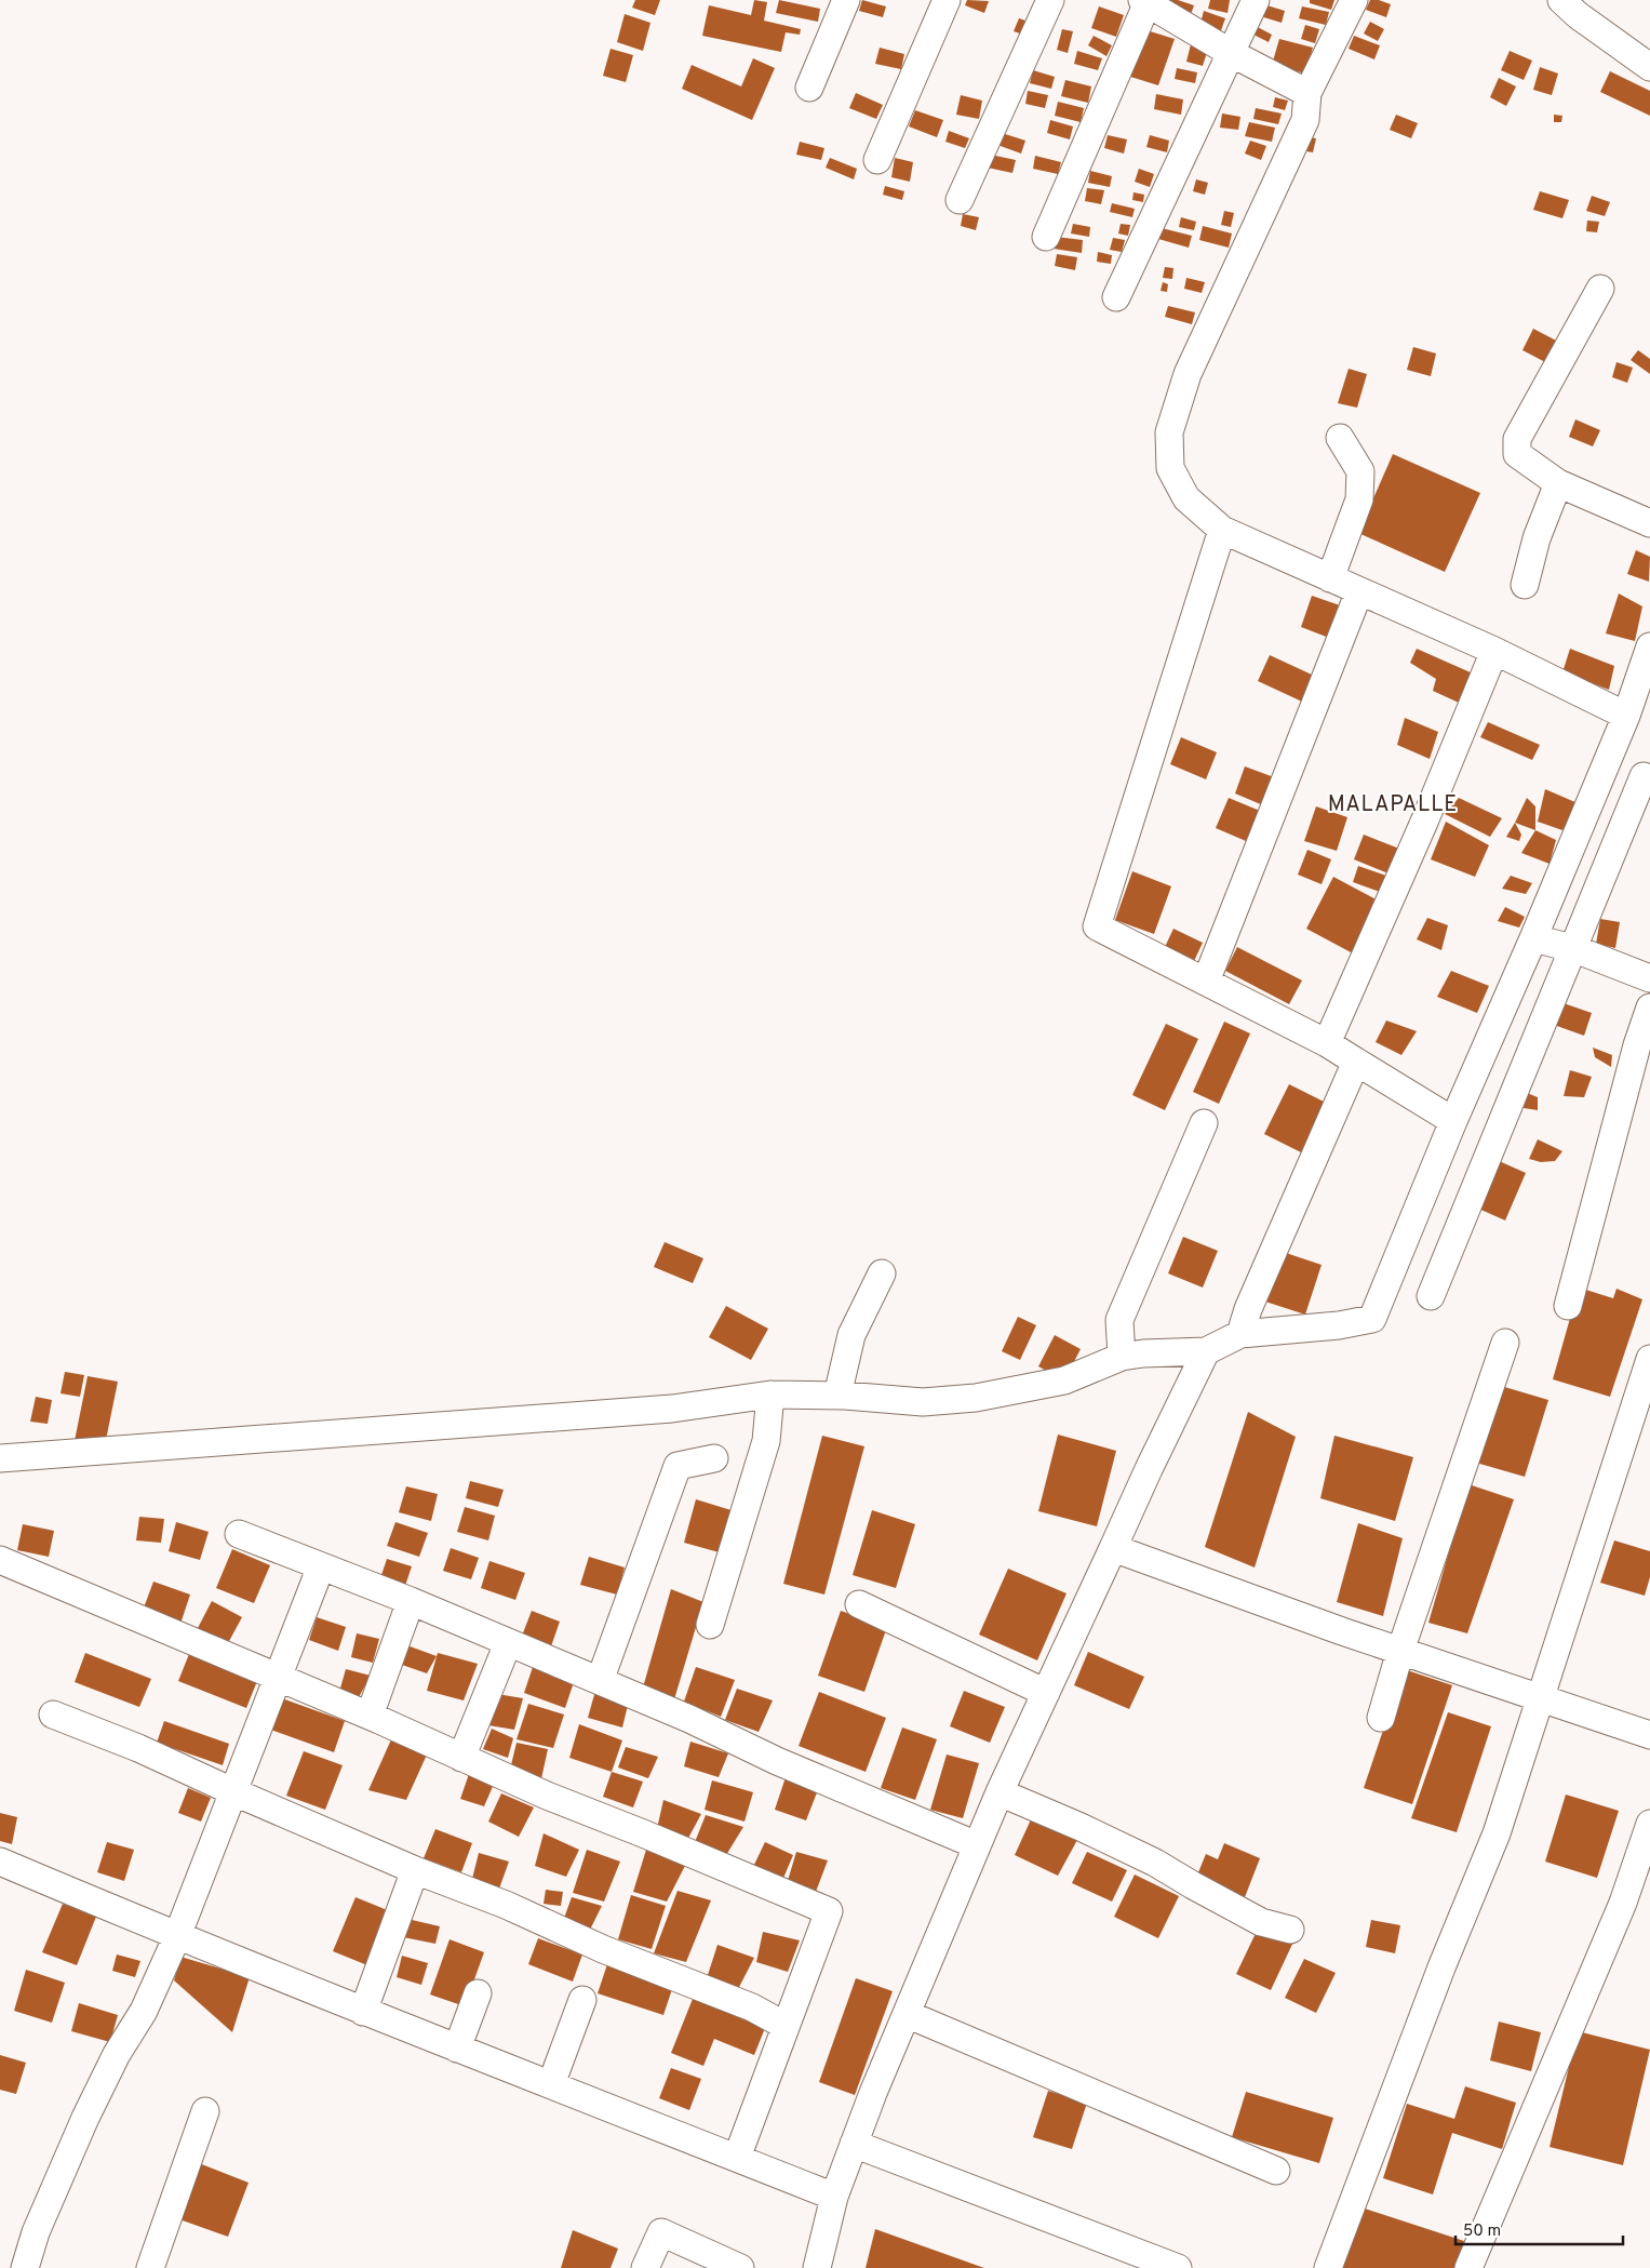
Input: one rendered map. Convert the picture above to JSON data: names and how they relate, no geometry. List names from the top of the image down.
{
  "districts": ["MALAPALLE"],
  "scale_bar": "50 m"
}
